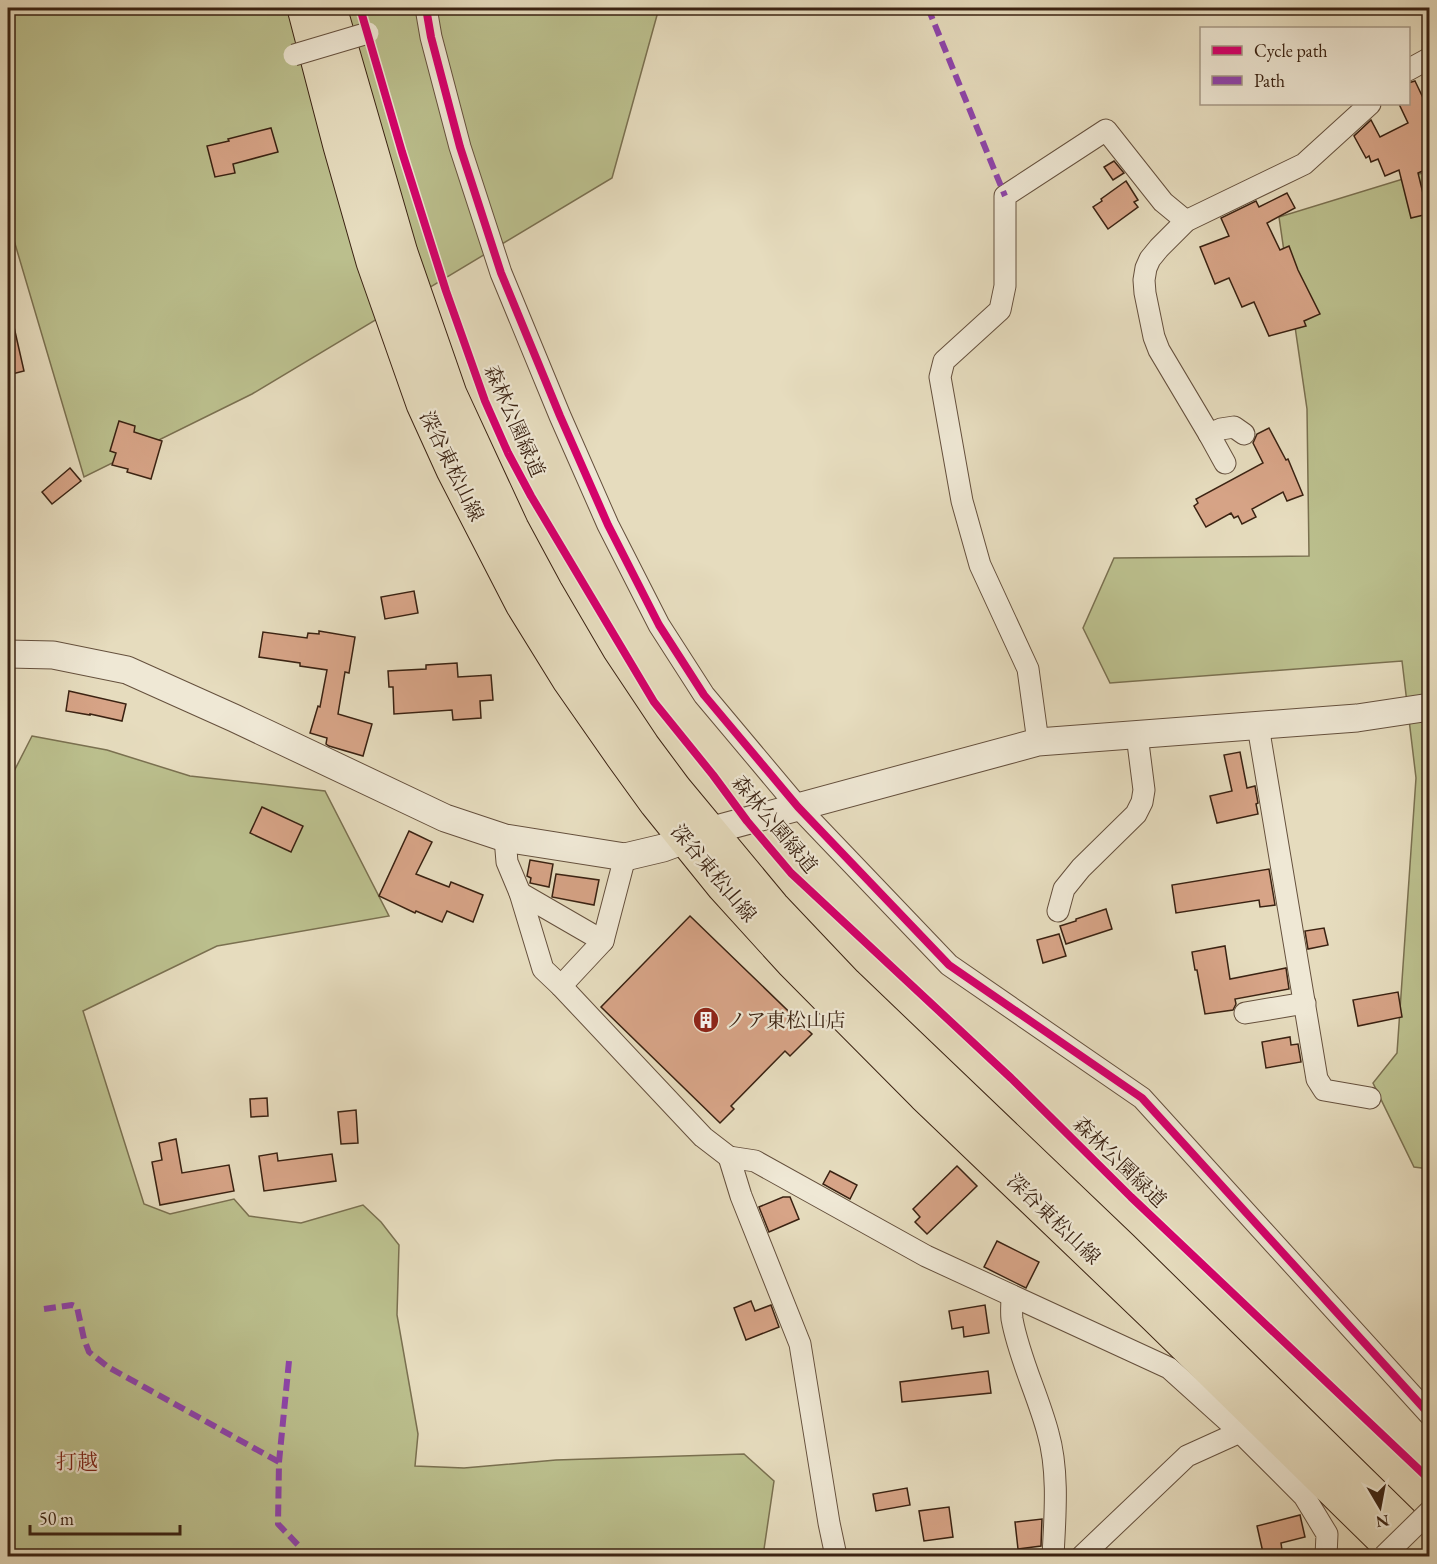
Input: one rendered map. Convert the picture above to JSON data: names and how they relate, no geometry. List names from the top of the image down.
{
  "streets": {
    "main road": ["深谷東松山線"],
    "cycle path": ["森林公園緑道"]
  },
  "districts": ["打越"],
  "places": {
    "building": ["ノア東松山店"]
  },
  "legend": ["Cycle path", "Path"],
  "scale_bar": "50 m",
  "north": "bottom"
}
